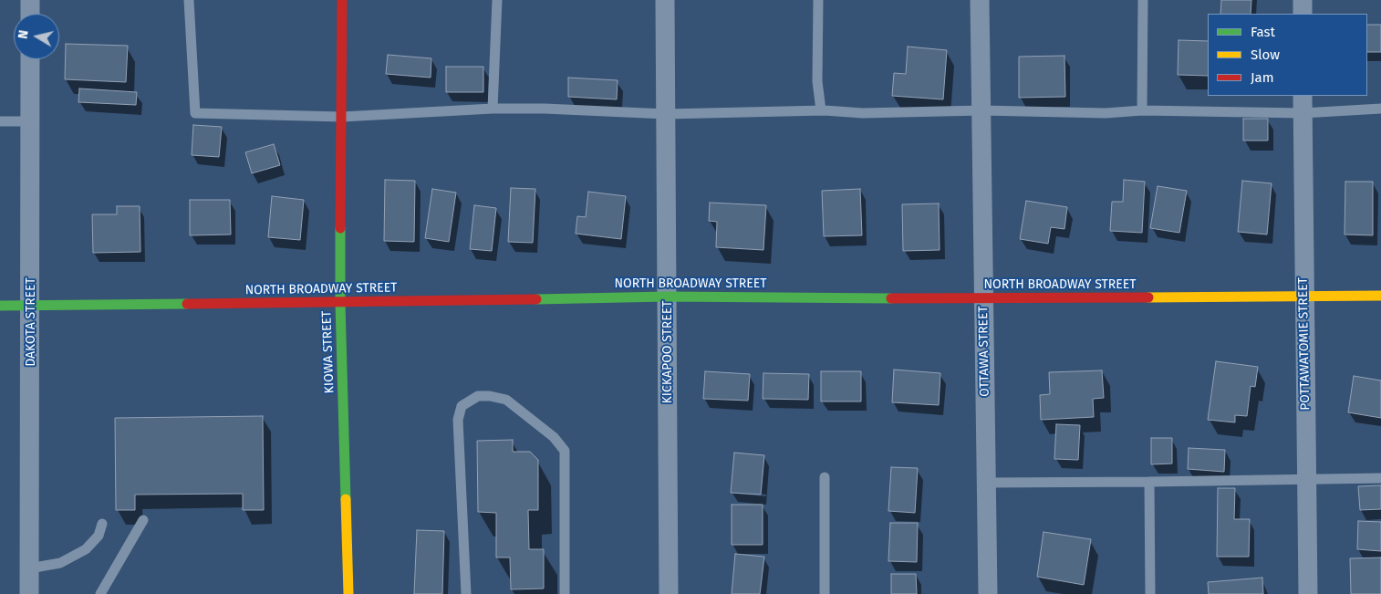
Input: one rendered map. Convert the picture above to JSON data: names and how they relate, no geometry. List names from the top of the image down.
{
  "streets": {
    "street": [
      "NORTH BROADWAY STREET",
      "DAKOTA STREET",
      "POTTAWATOMIE STREET",
      "OTTAWA STREET",
      "KIOWA STREET",
      "KICKAPOO STREET"
    ]
  },
  "crossings": [
    ["NORTH BROADWAY STREET", "DAKOTA STREET"],
    ["NORTH BROADWAY STREET", "POTTAWATOMIE STREET"],
    ["NORTH BROADWAY STREET", "OTTAWA STREET"],
    ["NORTH BROADWAY STREET", "KIOWA STREET"],
    ["NORTH BROADWAY STREET", "KICKAPOO STREET"]
  ],
  "legend": ["Fast", "Slow", "Jam"],
  "north": "left"
}
